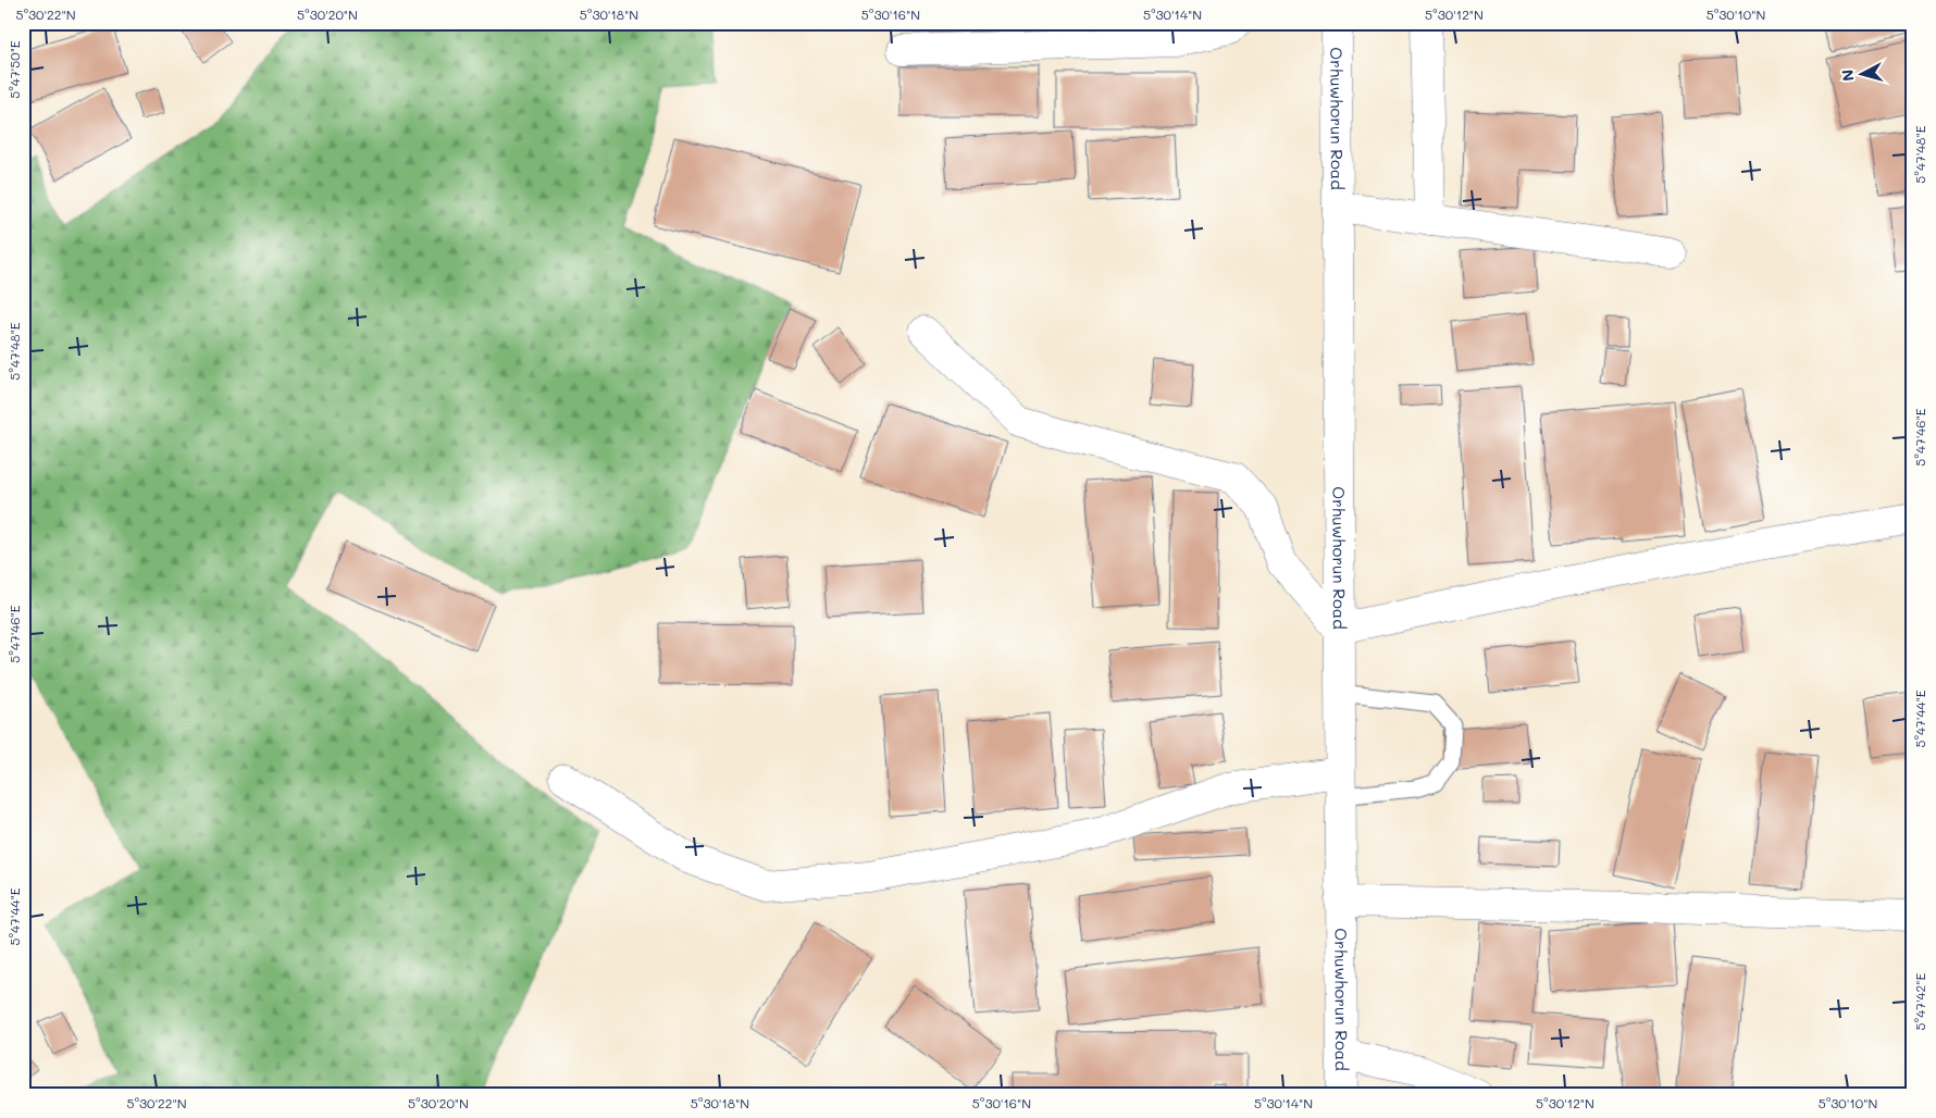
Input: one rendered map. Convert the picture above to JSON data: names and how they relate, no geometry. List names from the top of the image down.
{
  "streets": {
    "street": ["Orhuwhorun Road"]
  },
  "north": "left",
  "coordinates": [
    "5°30'22\"N",
    "5°30'20\"N",
    "5°30'18\"N",
    "5°30'16\"N",
    "5°30'14\"N",
    "5°30'12\"N",
    "5°30'10\"N",
    "5°47'50\"E",
    "5°47'48\"E",
    "5°47'46\"E",
    "5°47'44\"E",
    "5°47'42\"E"
  ]
}
